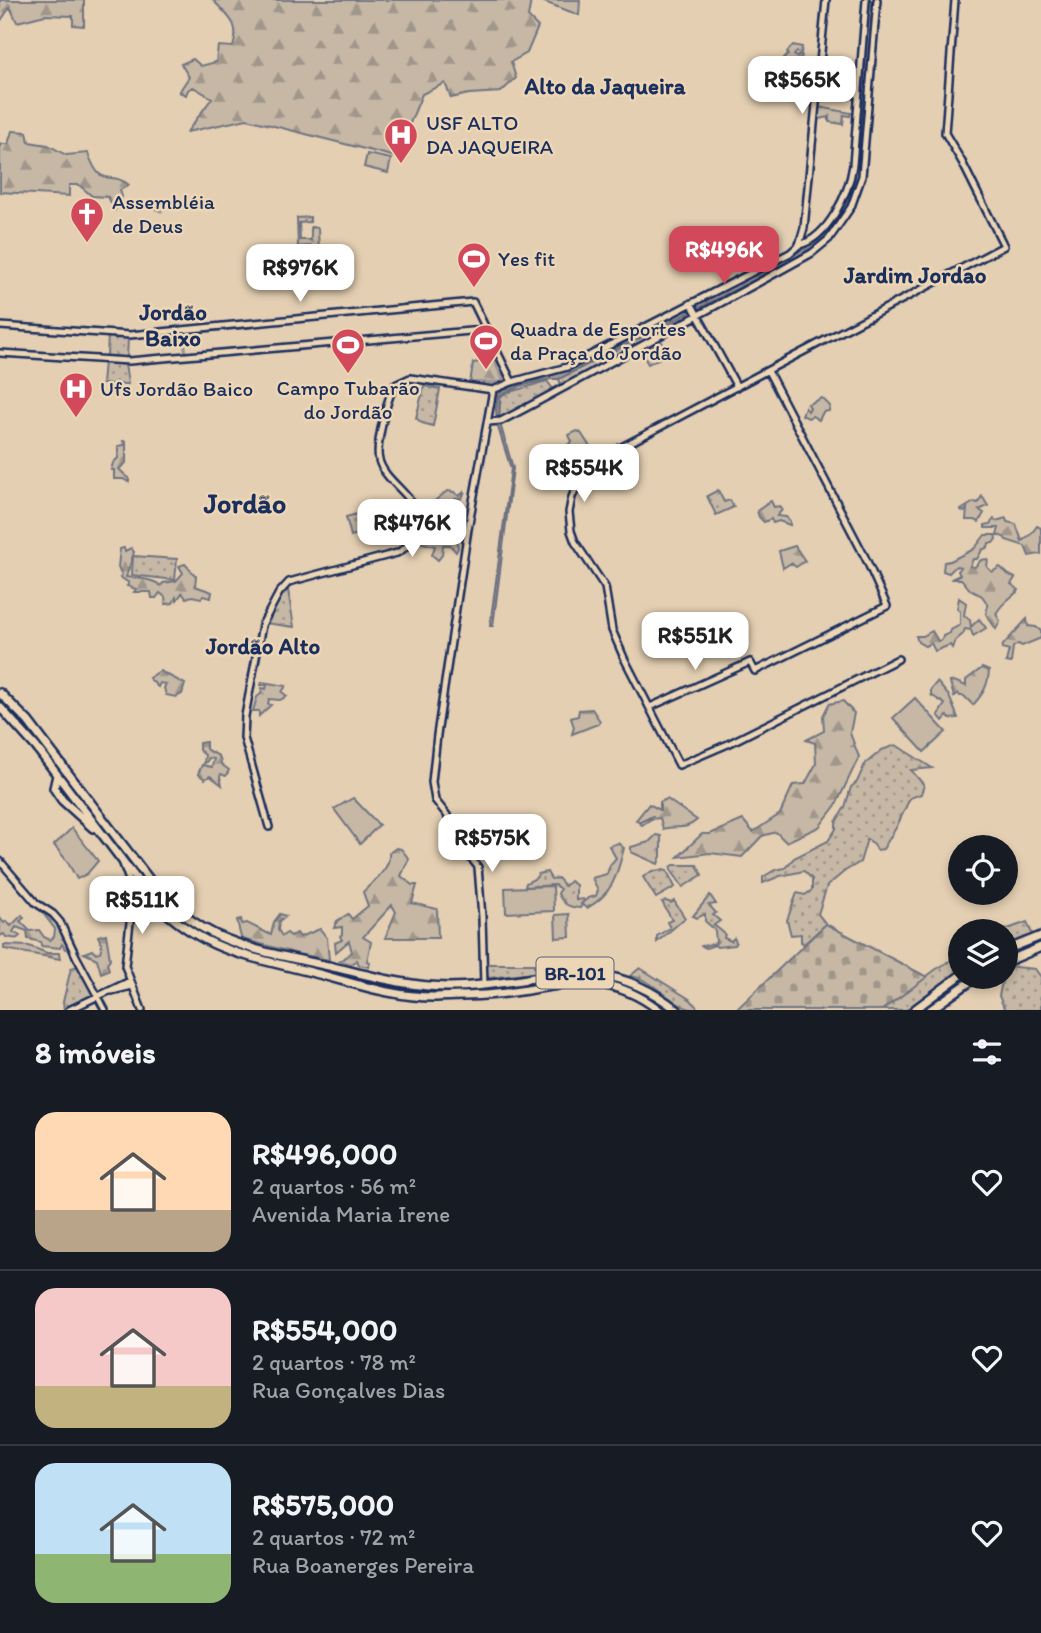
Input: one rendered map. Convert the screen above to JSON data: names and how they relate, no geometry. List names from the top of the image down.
{
  "streets": {
    "highway": ["BR-101"]
  },
  "districts": [
    "Alto da Jaqueira",
    "Jardim Jordao",
    "Jordão Baixo",
    "Jordão",
    "Jordão Alto"
  ],
  "places": {
    "hospital": ["USF ALTO DA JAQUEIRA", "Ufs Jordão Baico"],
    "church": ["Assembléia de Deus"],
    "sports": ["Yes fit", "Quadra de Esportes da Praça do Jordão", "Campo Tubarão do Jordão"]
  },
  "page": {
    "price": [
      "R$565K",
      "R$496K",
      "R$976K",
      "R$554K",
      "R$476K",
      "R$551K",
      "R$575K",
      "R$511K"
    ],
    "heading": "8 imóveis",
    "list": [
      {
        "name": "R$496,000",
        "note": "2 quartos · 56 m² · Avenida Maria Irene"
      },
      {
        "name": "R$554,000",
        "note": "2 quartos · 78 m² · Rua Gonçalves Dias"
      },
      {
        "name": "R$575,000",
        "note": "2 quartos · 72 m² · Rua Boanerges Pereira"
      }
    ]
  }
}
